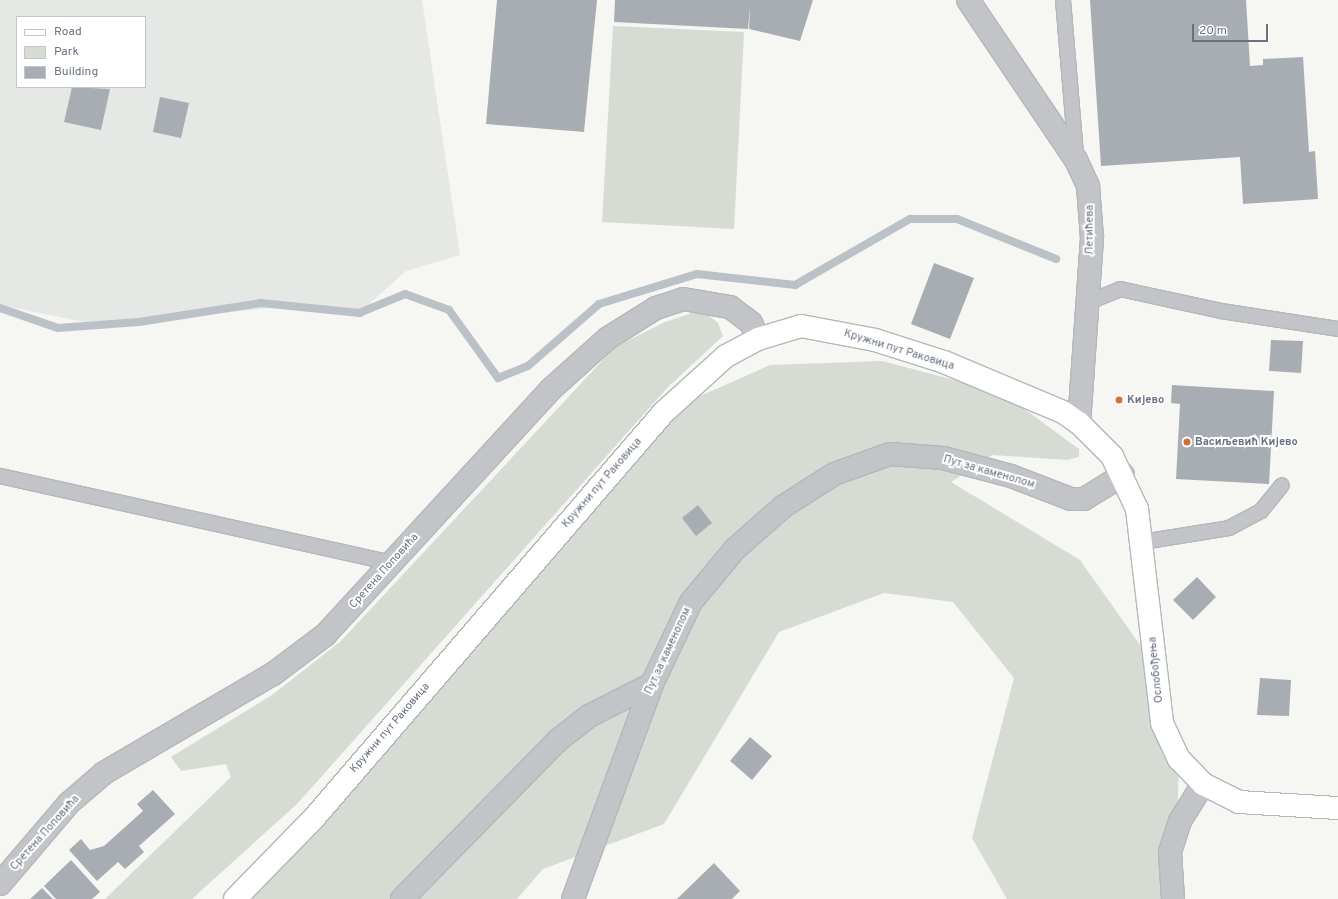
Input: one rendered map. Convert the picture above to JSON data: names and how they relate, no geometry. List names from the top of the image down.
{
  "streets": {
    "main road": ["Кружни пут Раковица", "Ослобођења"],
    "street": ["Летићева", "Пут за каменолом", "Сретена Поповића"]
  },
  "crossings": [
    ["Летићева", "Кружни пут Раковица"],
    ["Летићева", "Ослобођења"],
    ["Кружни пут Раковица", "Сретена Поповића"],
    ["Кружни пут Раковица", "Ослобођења"],
    ["Пут за каменолом", "Ослобођења"]
  ],
  "places": ["Кијево", "Васиљевић Кијево"],
  "legend": ["Road", "Park", "Building"],
  "scale_bar": "20 m"
}
